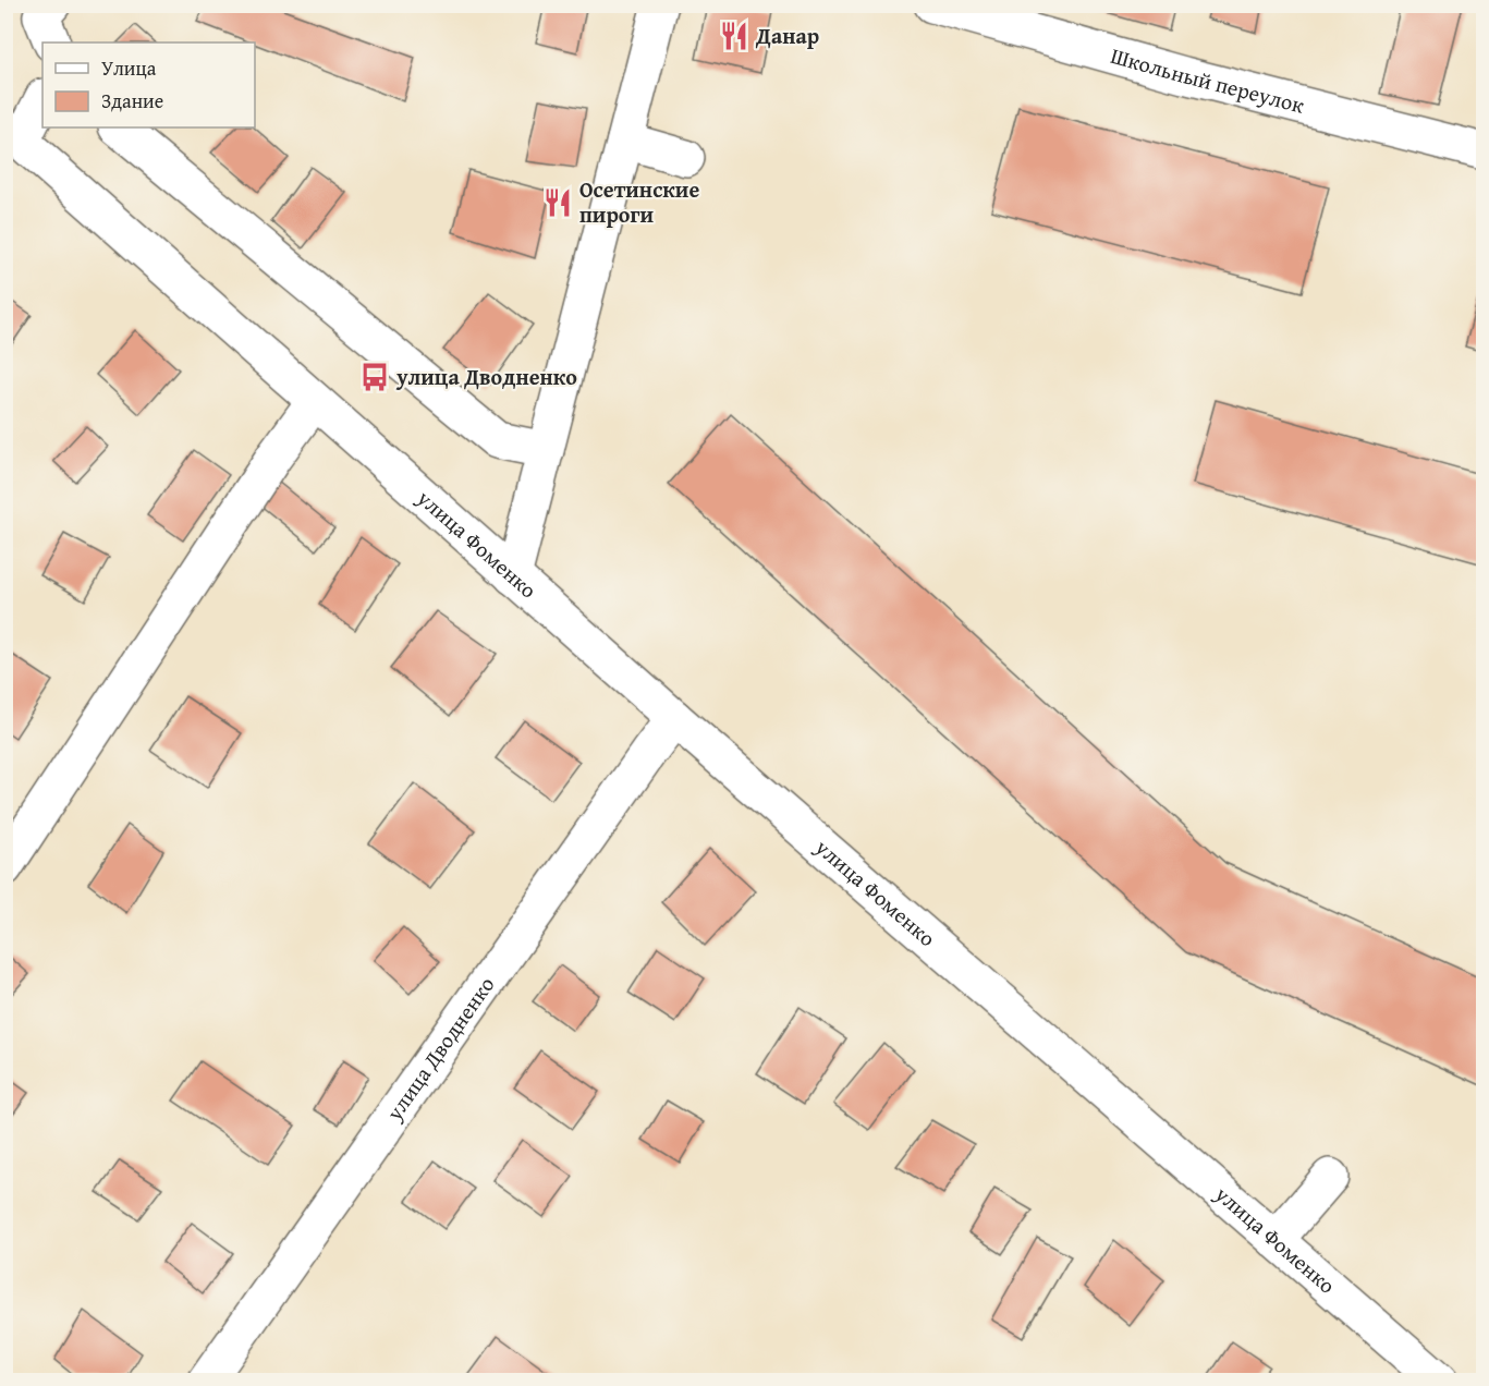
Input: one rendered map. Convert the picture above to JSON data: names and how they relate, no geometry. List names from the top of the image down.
{
  "streets": {
    "street": ["Школьный переулок", "улица Фоменко", "улица Дводненко"]
  },
  "crossings": [
    ["улица Фоменко", "улица Дводненко"]
  ],
  "places": {
    "restaurant": ["Данар", "Осетинские пироги"],
    "bus stop": ["улица Дводненко"]
  },
  "legend": ["Улица", "Здание"]
}
